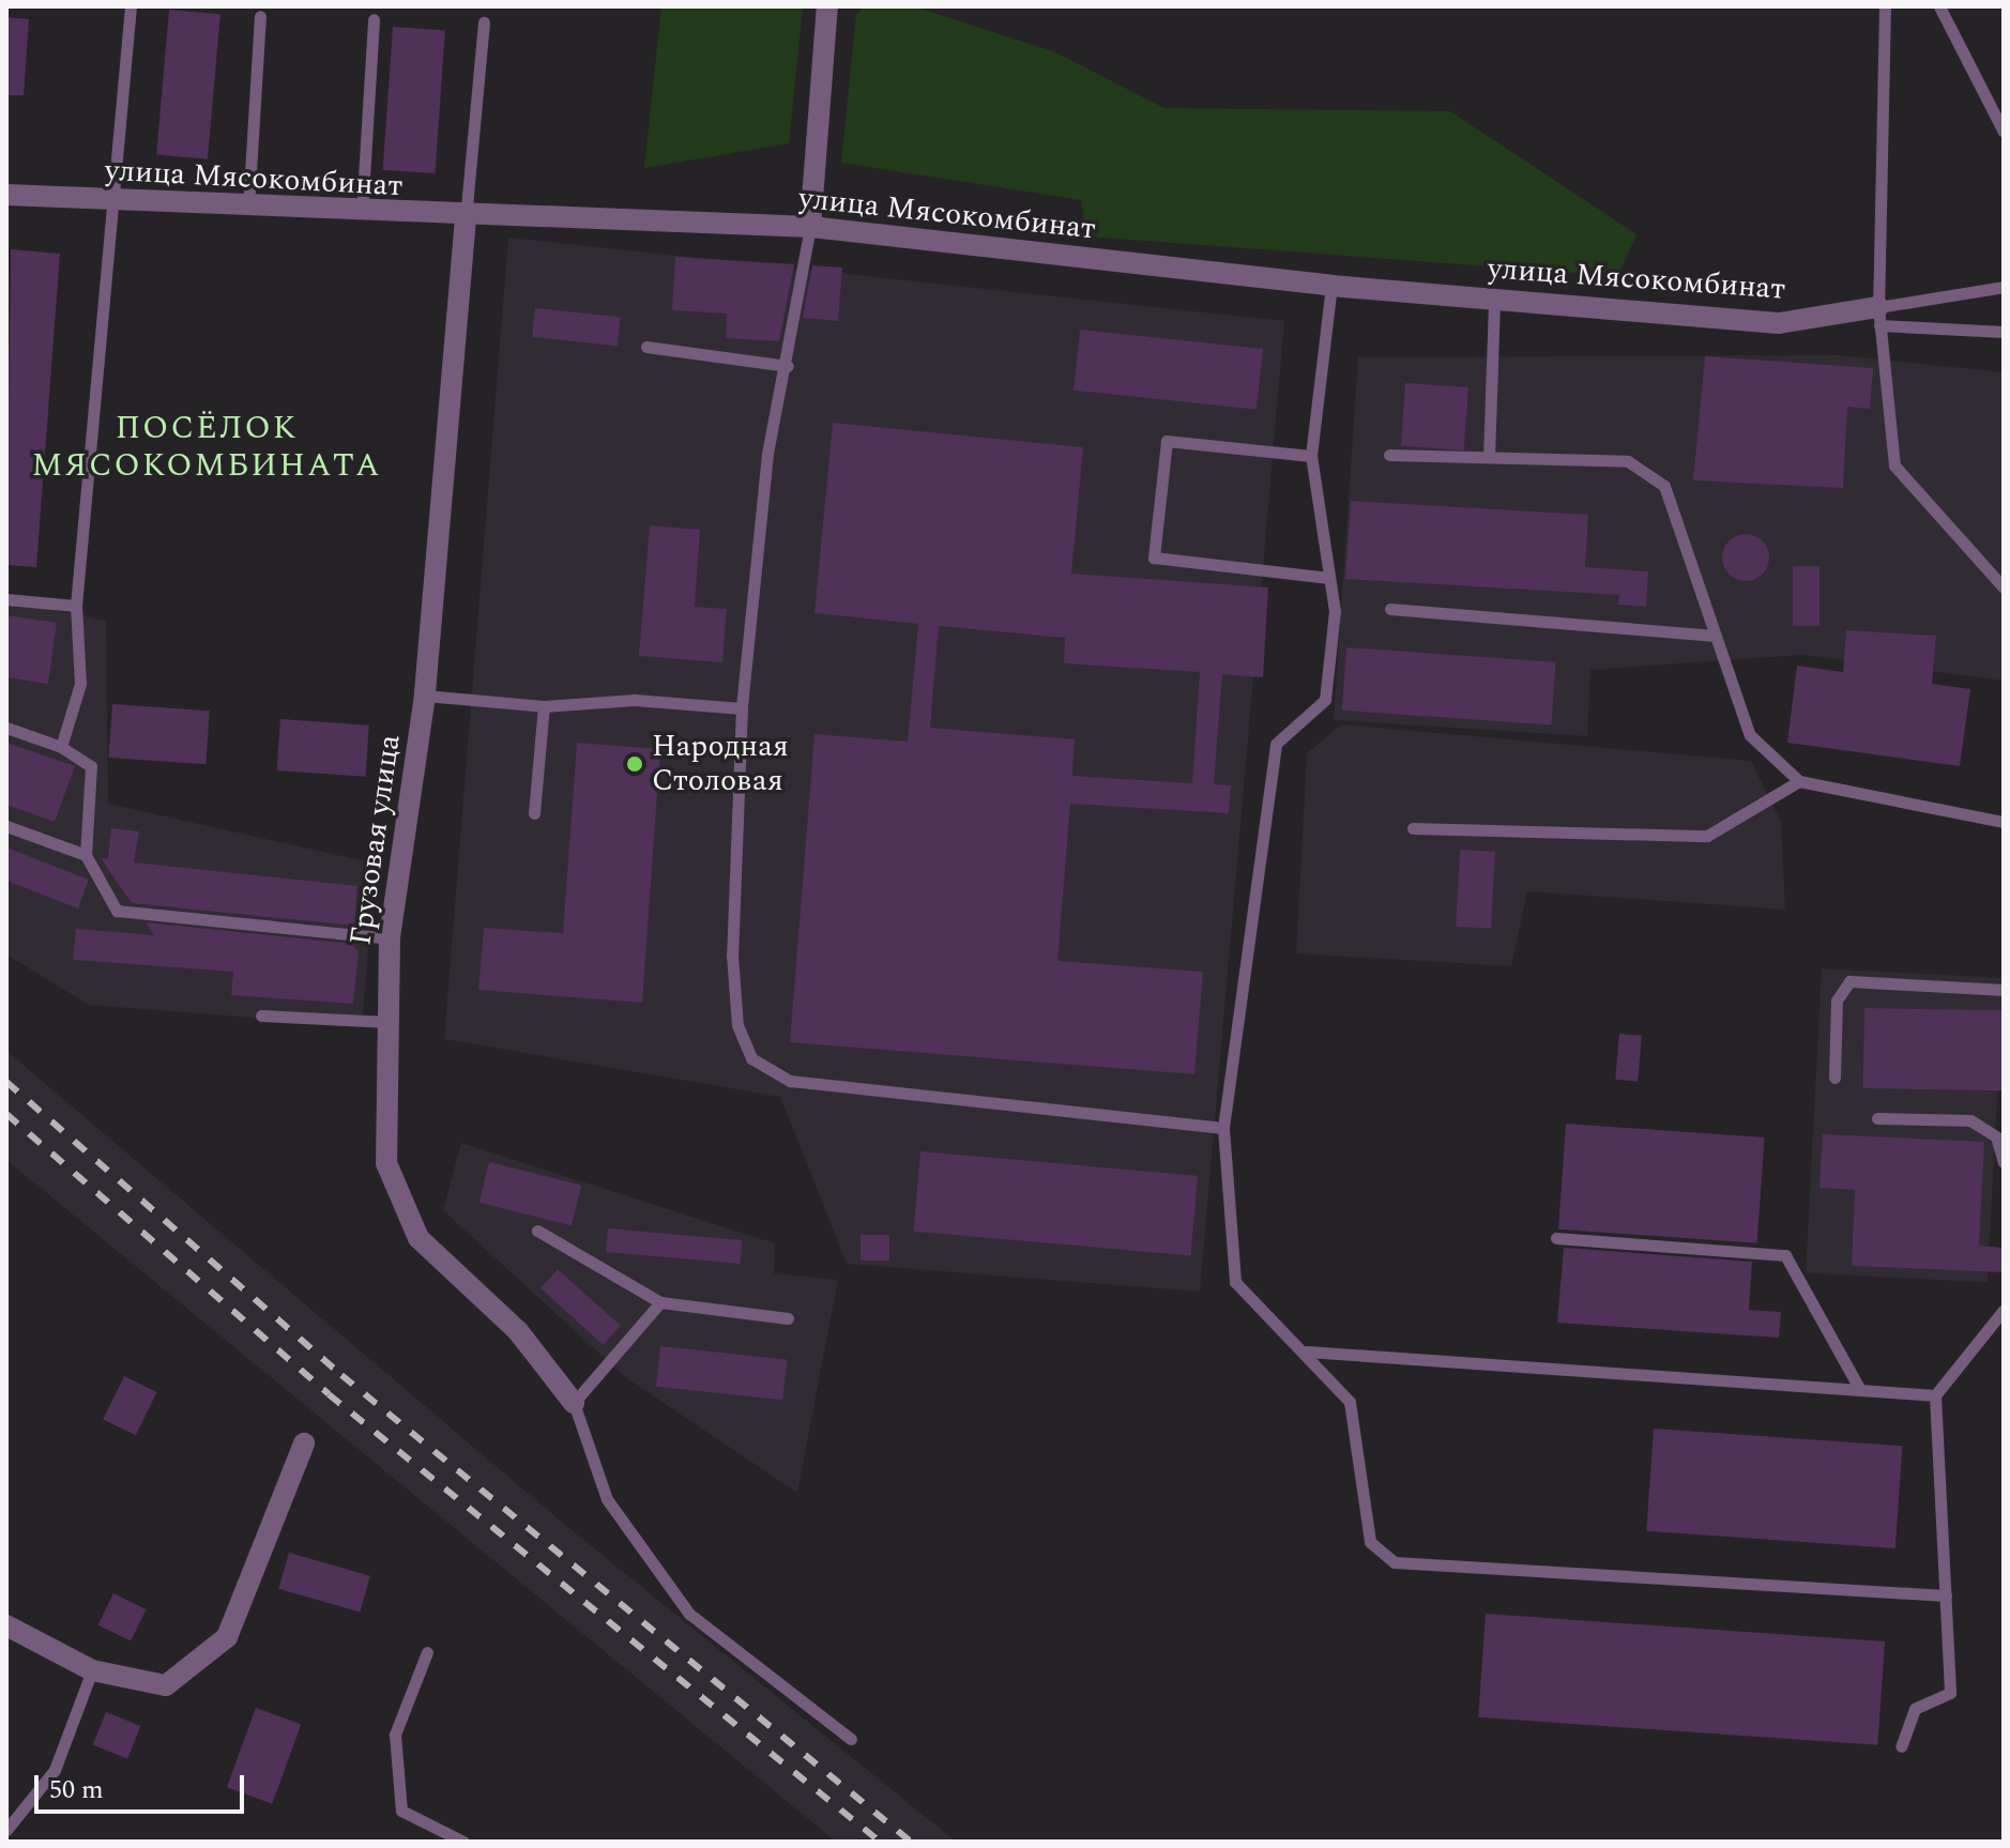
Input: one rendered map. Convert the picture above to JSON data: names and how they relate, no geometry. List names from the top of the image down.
{
  "streets": {
    "street": ["улица Мясокомбинат", "Грузовая улица"]
  },
  "crossings": [
    ["улица Мясокомбинат", "Грузовая улица"]
  ],
  "districts": ["ПОСЁЛОК МЯСОКОМБИНАТА"],
  "places": ["Народная Столовая"],
  "scale_bar": "50 m"
}
